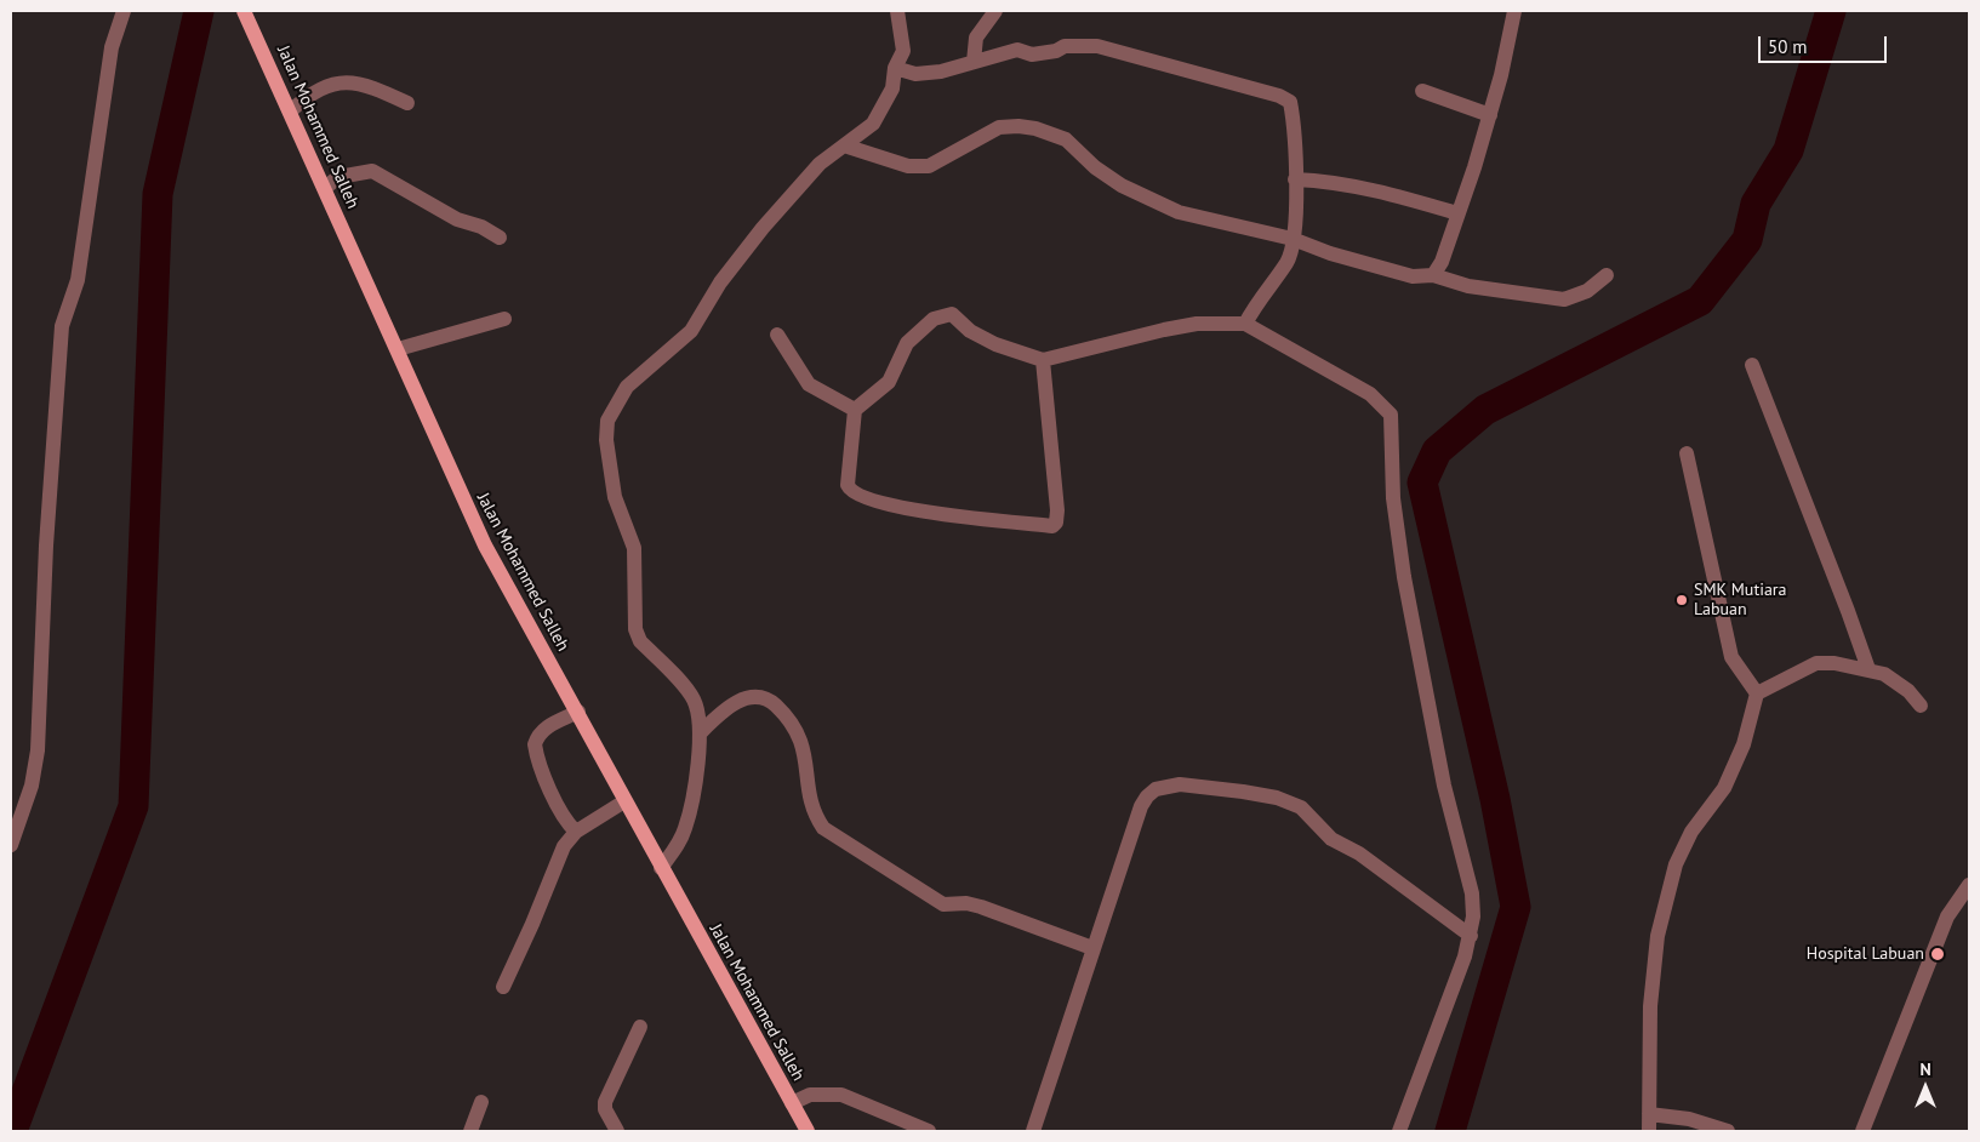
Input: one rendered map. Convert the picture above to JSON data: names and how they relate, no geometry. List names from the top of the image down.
{
  "streets": {
    "main road": ["Jalan Mohammed Salleh"]
  },
  "places": ["SMK Mutiara Labuan", "Hospital Labuan"],
  "scale_bar": "50 m",
  "north": "top"
}
